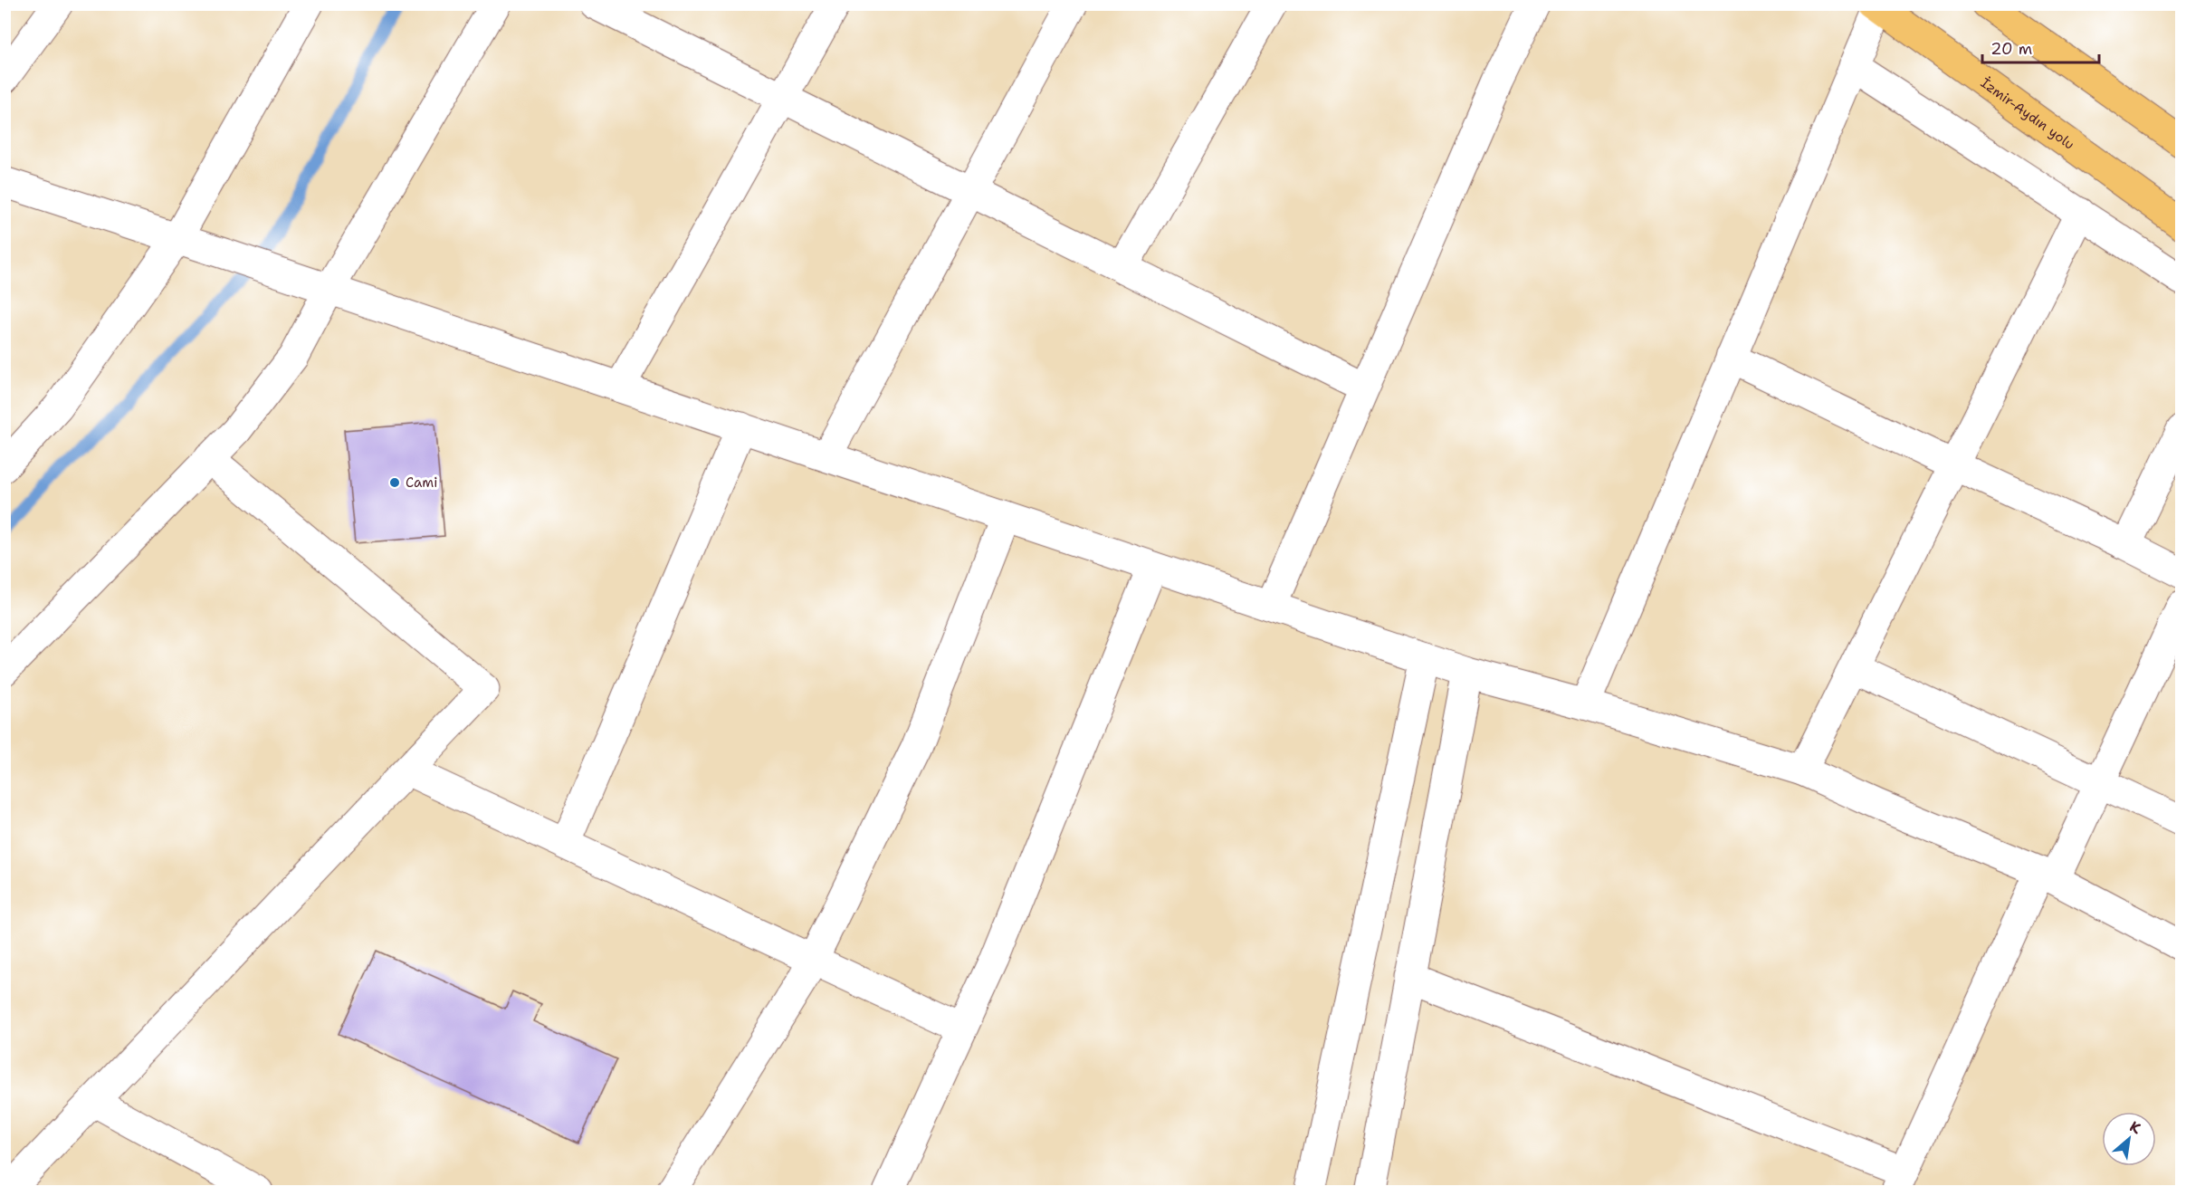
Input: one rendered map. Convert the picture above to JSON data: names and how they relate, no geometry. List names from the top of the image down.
{
  "streets": {
    "highway": ["İzmir-Aydın yolu"]
  },
  "places": ["Cami"],
  "scale_bar": "20 m",
  "north": "top right"
}
